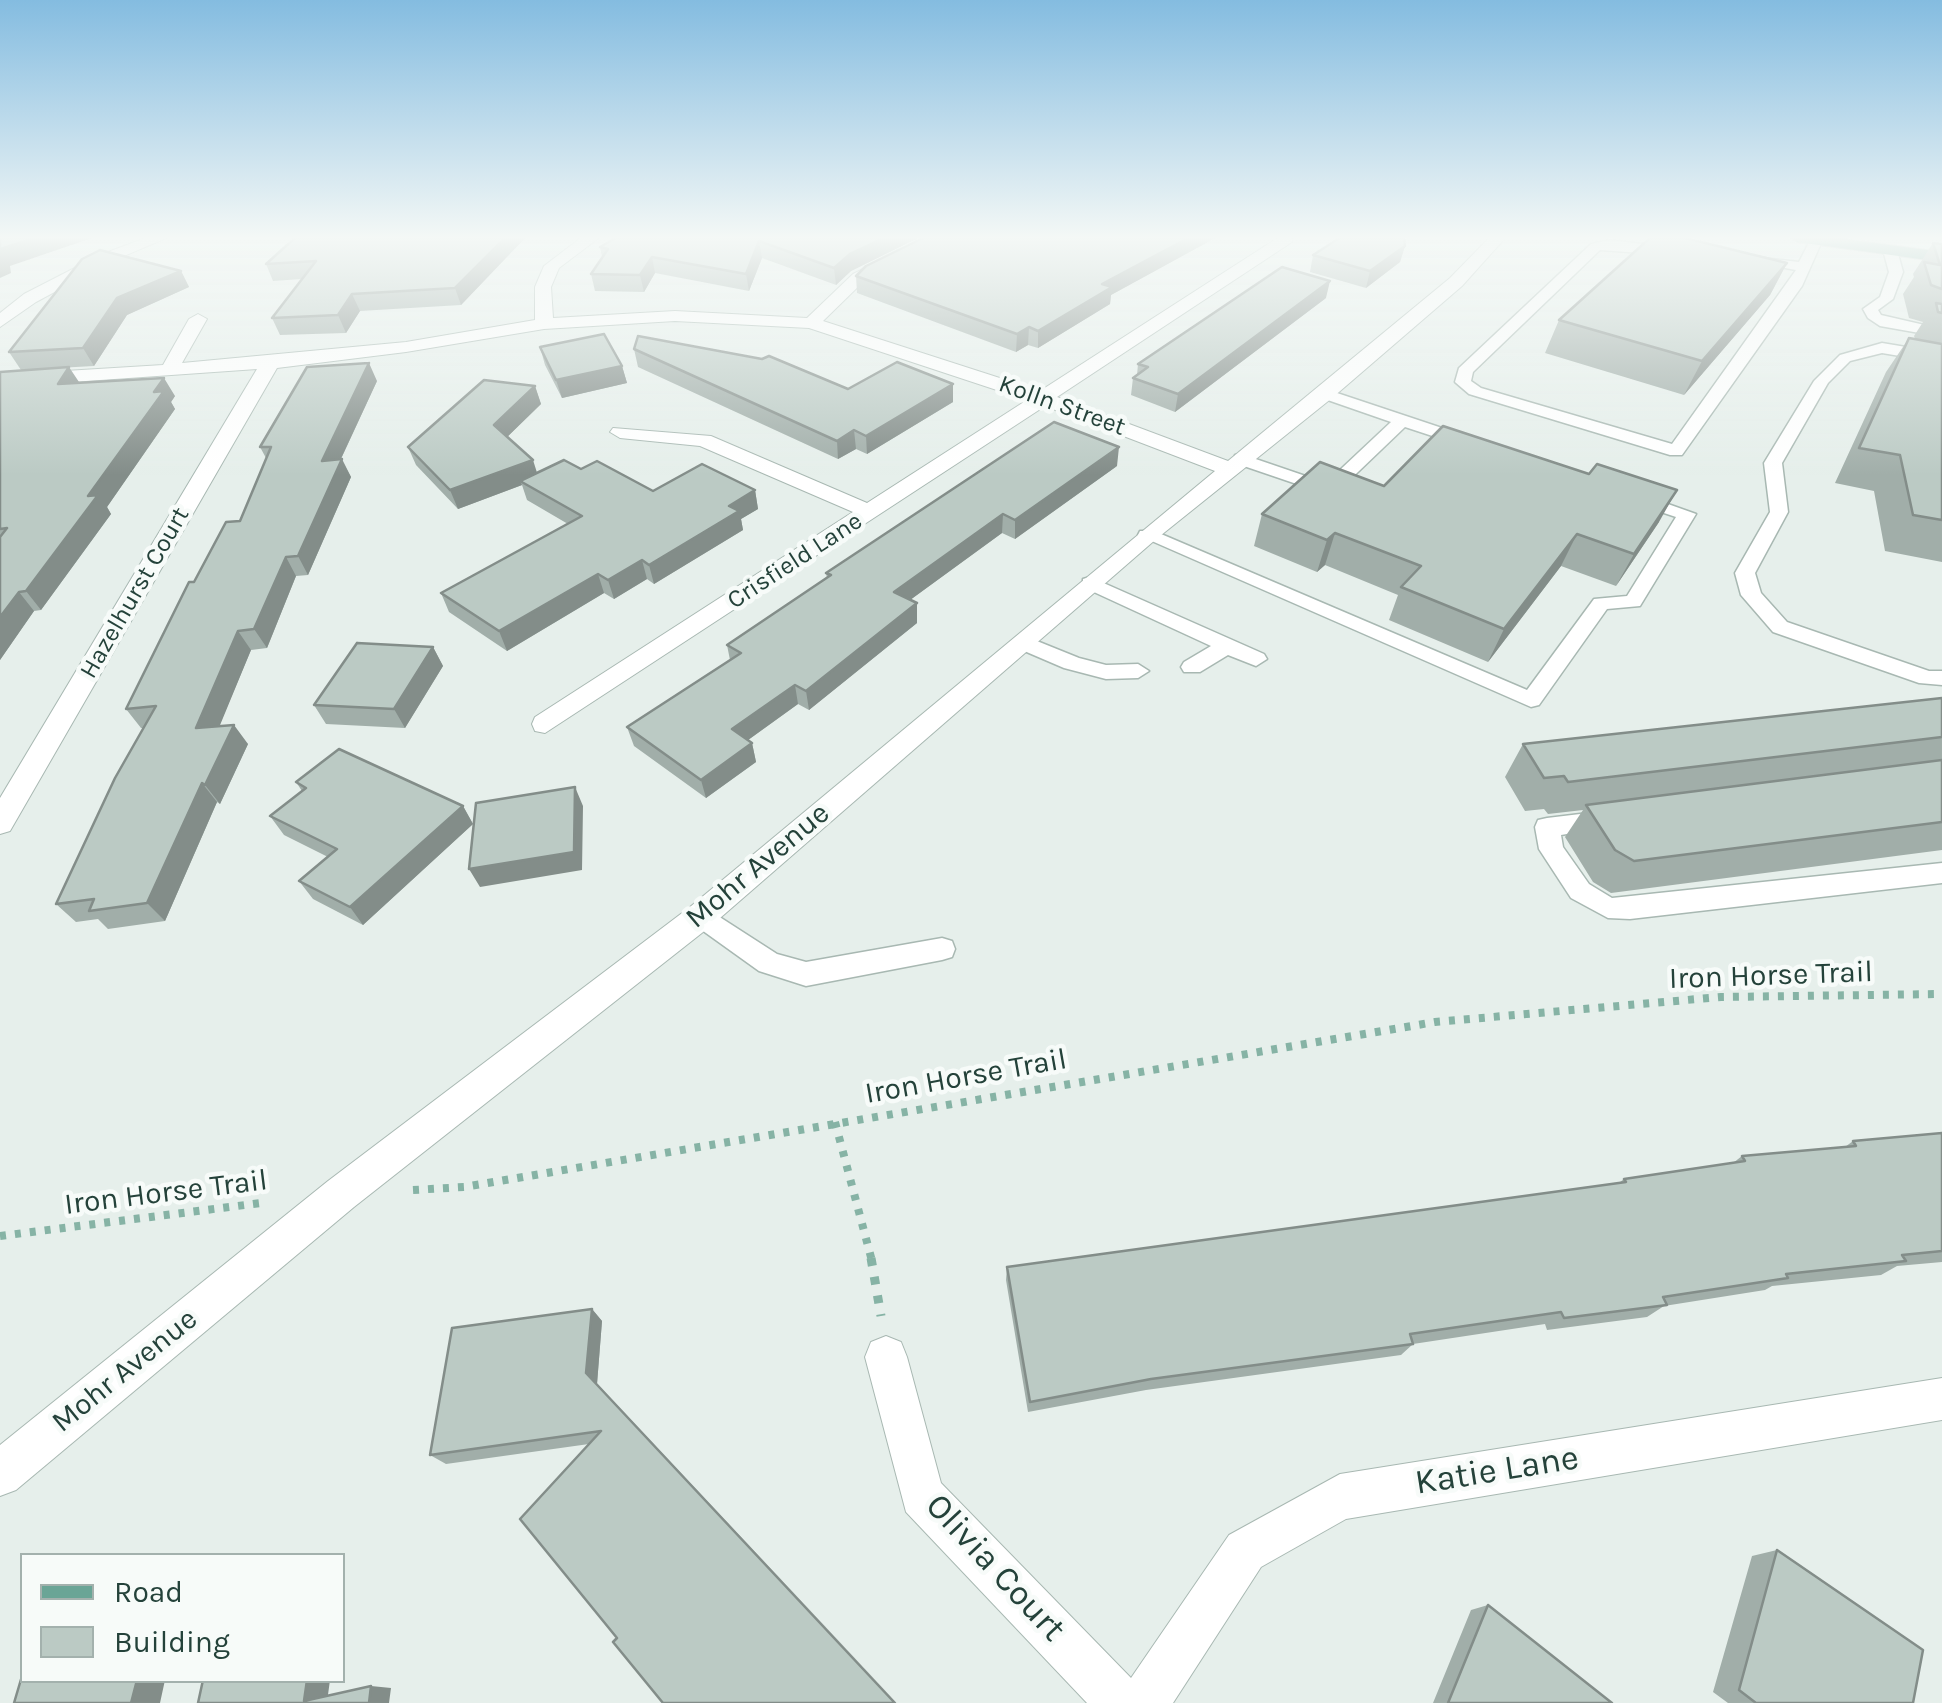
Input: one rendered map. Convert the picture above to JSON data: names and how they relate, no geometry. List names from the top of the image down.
{
  "streets": {
    "street": [
      "Kolln Street",
      "Crisfield Lane",
      "Hazelhurst Court",
      "Mohr Avenue",
      "Katie Lane",
      "Olivia Court"
    ],
    "path": ["Iron Horse Trail"]
  },
  "crossings": [
    ["Kolln Street", "Crisfield Lane"],
    ["Kolln Street", "Hazelhurst Court"],
    ["Kolln Street", "Mohr Avenue"],
    ["Mohr Avenue", "Iron Horse Trail"]
  ],
  "legend": ["Road", "Building"]
}
